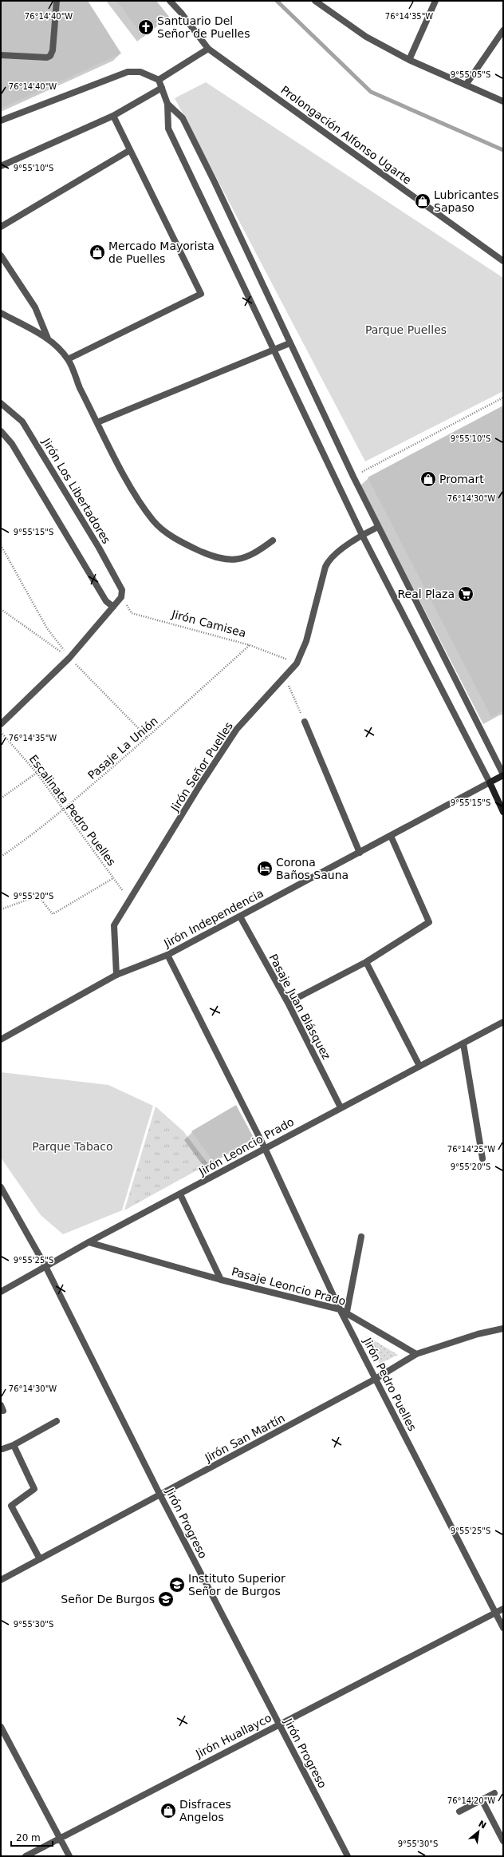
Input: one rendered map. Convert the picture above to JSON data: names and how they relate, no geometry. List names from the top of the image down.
{
  "streets": {
    "main road": ["Jirón Independencia"],
    "street": [
      "Prolongación Alfonso Ugarte",
      "Jirón Los Libertadores",
      "Jirón Señor Puelles",
      "Pasaje Juan Blásquez",
      "Jirón Leoncio Prado",
      "Pasaje Leoncio Prado",
      "Jirón Pedro Puelles",
      "Jirón San Martín",
      "Jirón Progreso",
      "Jirón Huallayco"
    ],
    "path": ["Jirón Camisea", "Pasaje La Unión", "Escalinata Pedro Puelles"]
  },
  "crossings": [
    ["Jirón Los Libertadores", "Jirón Camisea"],
    ["Jirón Camisea", "Pasaje La Unión"],
    ["Jirón Camisea", "Jirón Señor Puelles"],
    ["Pasaje La Unión", "Escalinata Pedro Puelles"],
    ["Jirón Señor Puelles", "Escalinata Pedro Puelles"],
    ["Jirón Señor Puelles", "Jirón Independencia"],
    ["Jirón Independencia", "Pasaje Juan Blásquez"],
    ["Jirón Independencia", "Jirón Pedro Puelles"],
    ["Pasaje Juan Blásquez", "Jirón Leoncio Prado"],
    ["Jirón Leoncio Prado", "Pasaje Leoncio Prado"],
    ["Jirón Leoncio Prado", "Jirón Pedro Puelles"],
    ["Jirón Leoncio Prado", "Jirón Progreso"],
    ["Pasaje Leoncio Prado", "Jirón Pedro Puelles"],
    ["Pasaje Leoncio Prado", "Jirón San Martín"],
    ["Jirón Pedro Puelles", "Jirón San Martín"],
    ["Jirón Pedro Puelles", "Jirón Huallayco"],
    ["Jirón San Martín", "Jirón Progreso"],
    ["Jirón Progreso", "Jirón Huallayco"]
  ],
  "parks": ["Parque Puelles", "Parque Tabaco"],
  "places": {
    "church": ["Santuario Del Señor de Puelles"],
    "shop": [
      "Lubricantes Sapaso",
      "Mercado Mayorista de Puelles",
      "Promart",
      "Disfraces Angelos"
    ],
    "supermarket": ["Real Plaza"],
    "hotel": ["Corona Baños Sauna"],
    "school or university": ["Instituto Superior Señor de Burgos", "Señor De Burgos"]
  },
  "scale_bar": "20 m",
  "north": "top right",
  "coordinates": [
    "76°14'40\"W",
    "76°14'35\"W",
    "9°55'05\"S",
    "9°55'10\"S",
    "76°14'30\"W",
    "9°55'15\"S",
    "9°55'20\"S",
    "76°14'25\"W",
    "9°55'25\"S",
    "9°55'30\"S",
    "76°14'20\"W"
  ]
}
